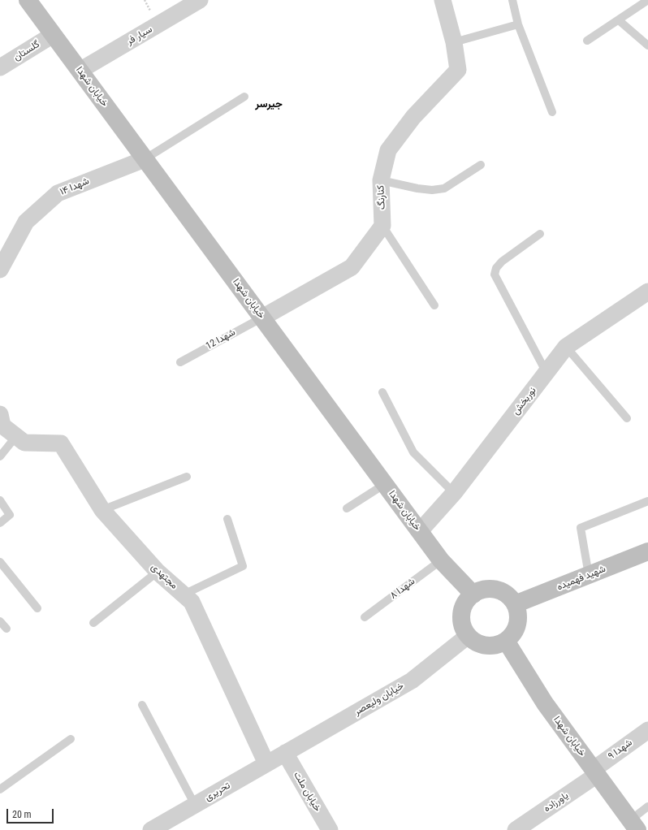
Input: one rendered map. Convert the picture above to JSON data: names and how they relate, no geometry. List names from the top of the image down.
{
  "streets": {
    "main road": ["خیابان شهدا", "شهید فهمیده"],
    "street": [
      "سیار فر",
      "گلستان",
      "شهدا ۱۴",
      "کنارنگ",
      "نوربخش",
      "مجتهدی",
      "خیابان ولیعصر",
      "شهدا ۹",
      "تحریری",
      "خیابان ملت",
      "یاورزاده"
    ],
    "lane": ["شهدا 12", "شهدا ۸"]
  },
  "crossings": [
    ["سیار فر", "خیابان شهدا"],
    ["گلستان", "خیابان شهدا"],
    ["خیابان شهدا", "شهدا ۱۴"],
    ["خیابان شهدا", "شهدا 12"],
    ["خیابان شهدا", "نوربخش"],
    ["خیابان شهدا", "شهید فهمیده"],
    ["خیابان شهدا", "شهدا ۸"],
    ["خیابان شهدا", "خیابان ولیعصر"],
    ["خیابان شهدا", "شهدا ۹"],
    ["خیابان شهدا", "یاورزاده"],
    ["مجتهدی", "تحریری"],
    ["شهید فهمیده", "خیابان ولیعصر"],
    ["خیابان ولیعصر", "تحریری"],
    ["خیابان ولیعصر", "خیابان ملت"],
    ["شهدا ۹", "یاورزاده"],
    ["تحریری", "خیابان ملت"]
  ],
  "districts": ["جیرسر"],
  "scale_bar": "20 m"
}
